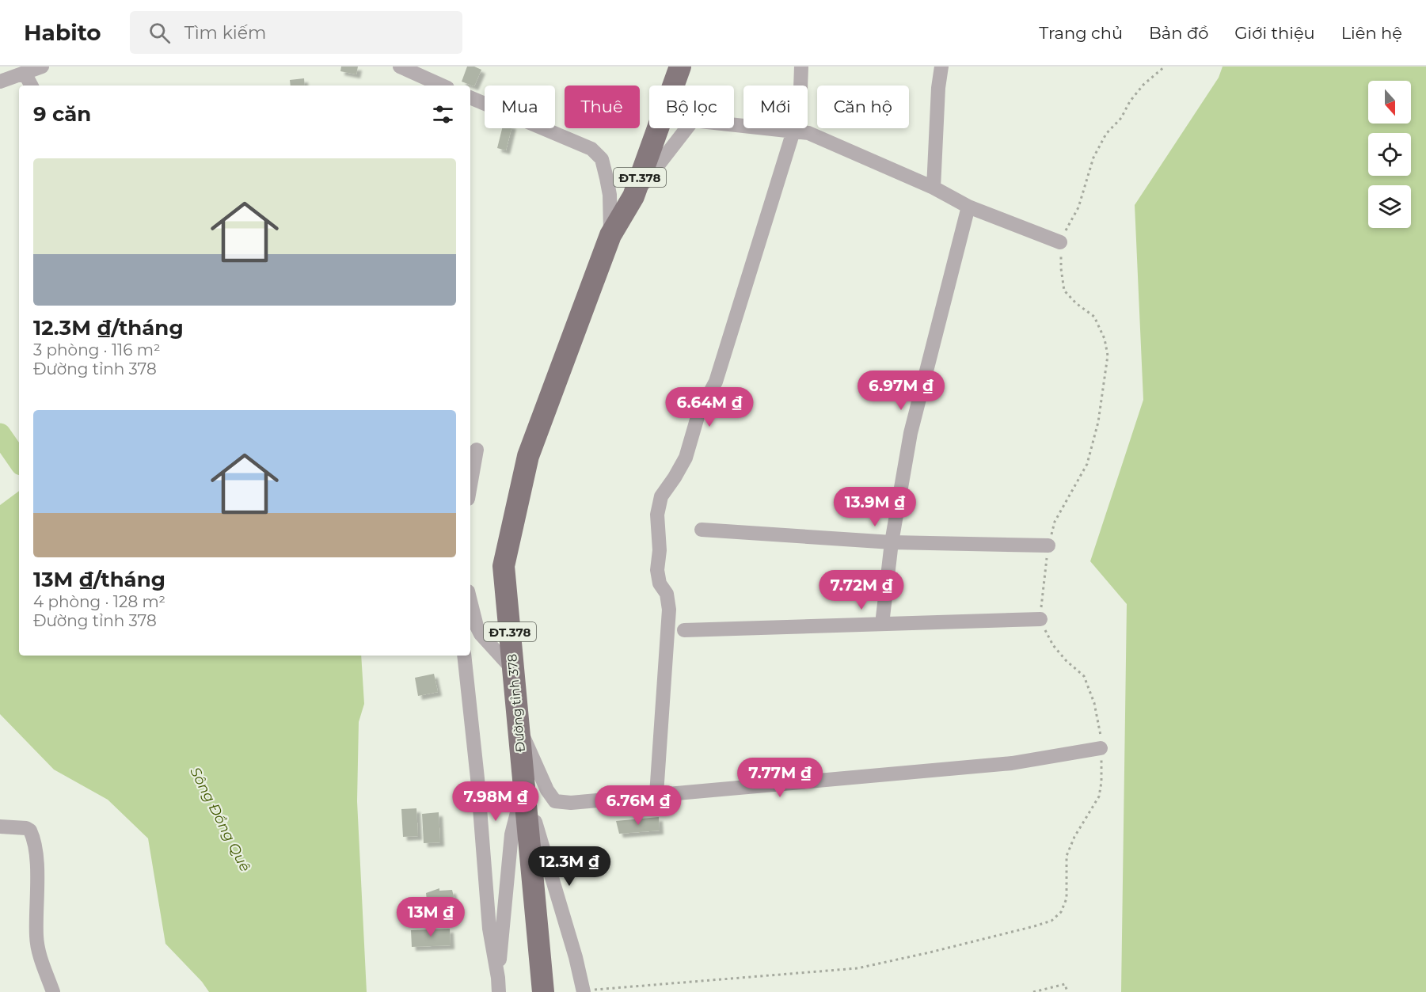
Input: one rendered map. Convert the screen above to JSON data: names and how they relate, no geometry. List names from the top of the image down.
{
  "streets": {
    "main road": ["ĐT.378", "Đường tỉnh 378"]
  },
  "crossings": [
    ["ĐT.378", "Đường tỉnh 378"]
  ],
  "water": ["Sông Đồng Quê"],
  "north": "bottom",
  "page": {
    "header": "Habito",
    "search": "Tìm kiếm",
    "nav": [
      "Trang chủ",
      "Bản đồ",
      "Giới thiệu",
      "Liên hệ"
    ],
    "chip": [
      "Mua",
      "Thuê",
      "Bộ lọc",
      "Mới",
      "Căn hộ"
    ],
    "heading": "9 căn",
    "list": [
      {
        "name": "12.3M ₫/tháng",
        "note": "3 phòng · 116 m² · Đường tỉnh 378"
      },
      {
        "name": "13M ₫/tháng",
        "note": "4 phòng · 128 m² · Đường tỉnh 378"
      }
    ],
    "price": [
      "6.97M ₫",
      "6.64M ₫",
      "13.9M ₫",
      "7.72M ₫",
      "7.77M ₫",
      "7.98M ₫",
      "6.76M ₫",
      "12.3M ₫",
      "13M ₫"
    ]
  }
}
